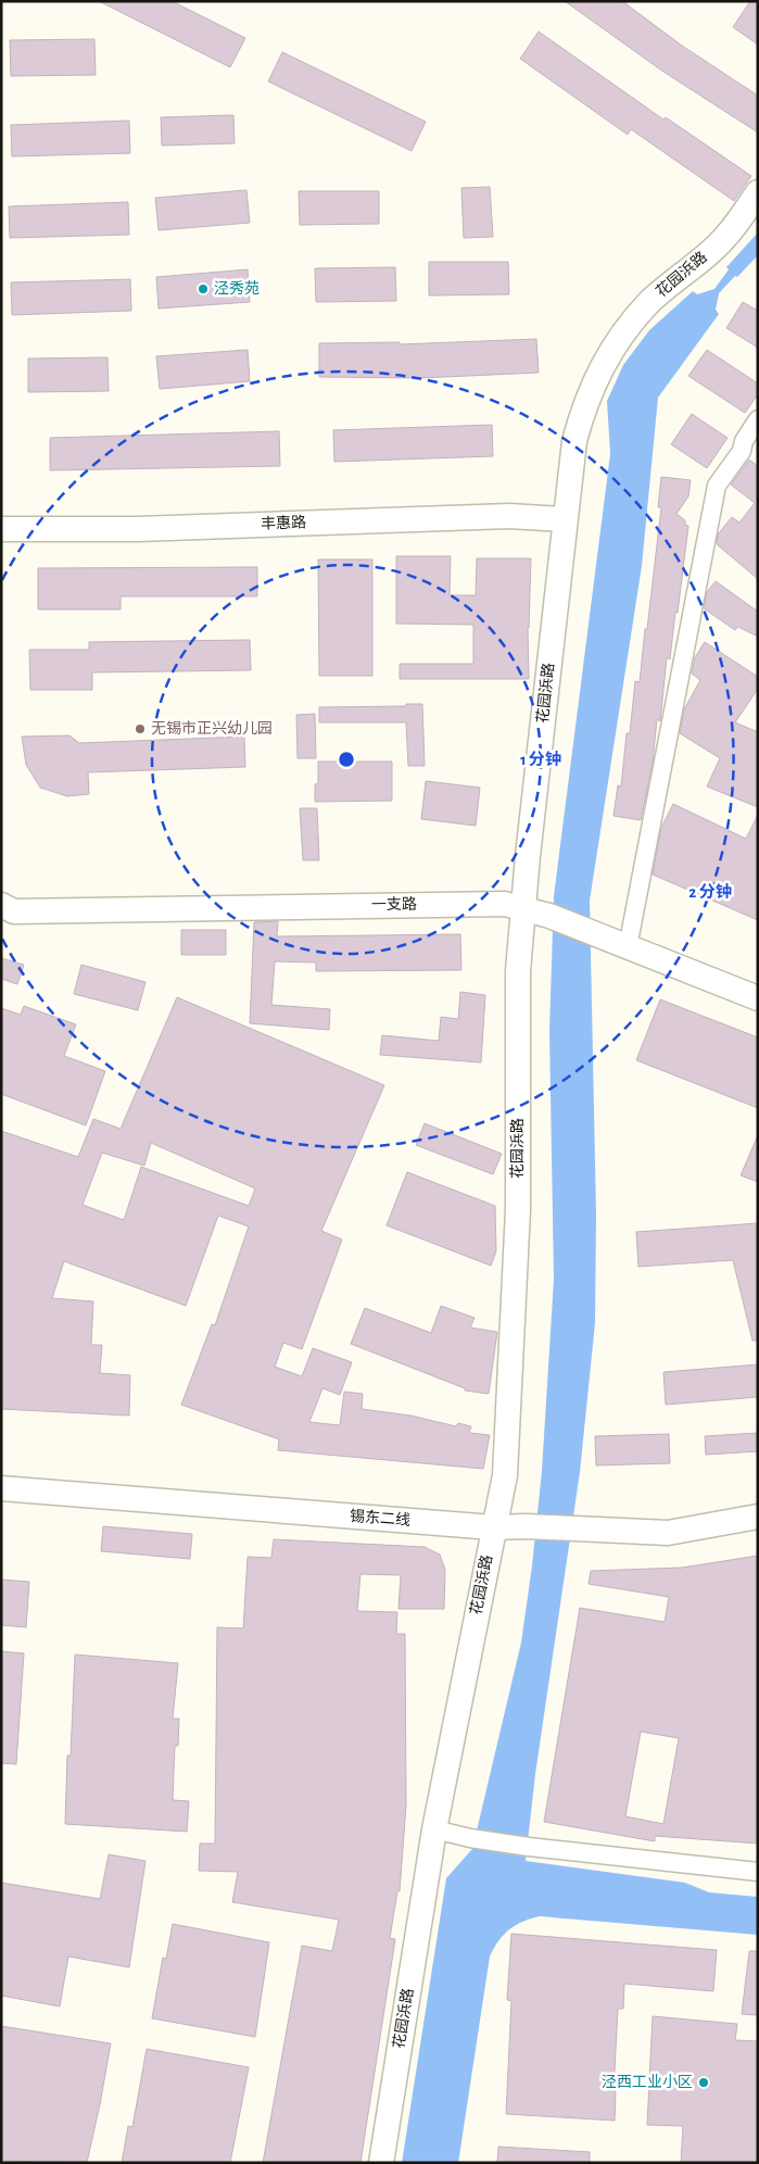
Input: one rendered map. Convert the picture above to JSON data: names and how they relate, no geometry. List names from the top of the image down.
{
  "streets": {
    "street": [
      "花园浜路",
      "丰惠路",
      "一支路",
      "锡东二线"
    ]
  },
  "crossings": [
    ["花园浜路", "丰惠路"],
    ["花园浜路", "一支路"],
    ["花园浜路", "锡东二线"]
  ],
  "places": ["泾秀苑", "无锡市正兴幼儿园", "泾西工业小区"],
  "rings": ["1 分钟", "2 分钟"]
}
